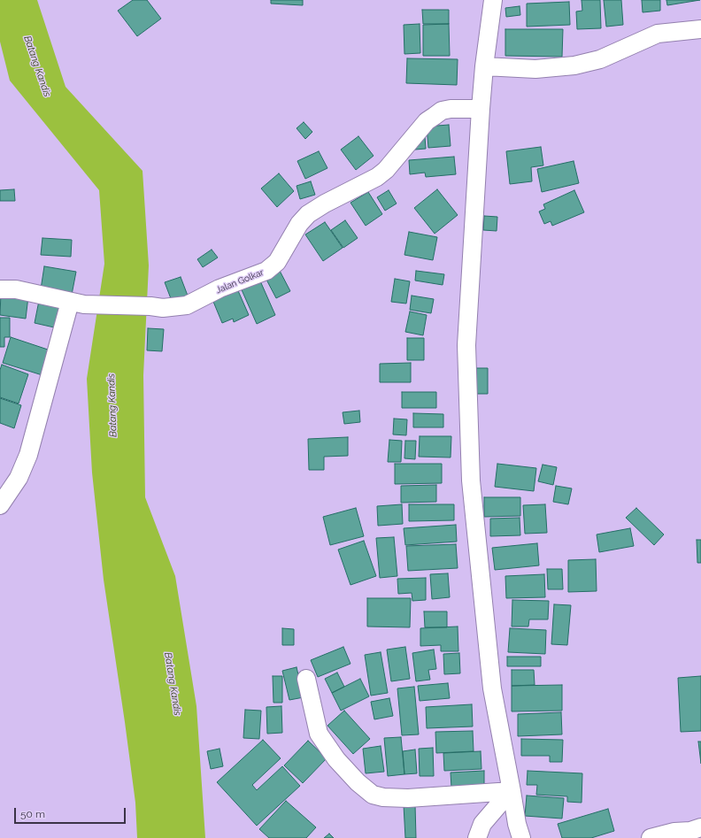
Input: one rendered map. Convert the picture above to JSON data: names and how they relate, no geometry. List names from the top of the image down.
{
  "streets": {
    "street": ["Jalan Golkar"]
  },
  "water": ["Batang Kandis"],
  "scale_bar": "50 m"
}
